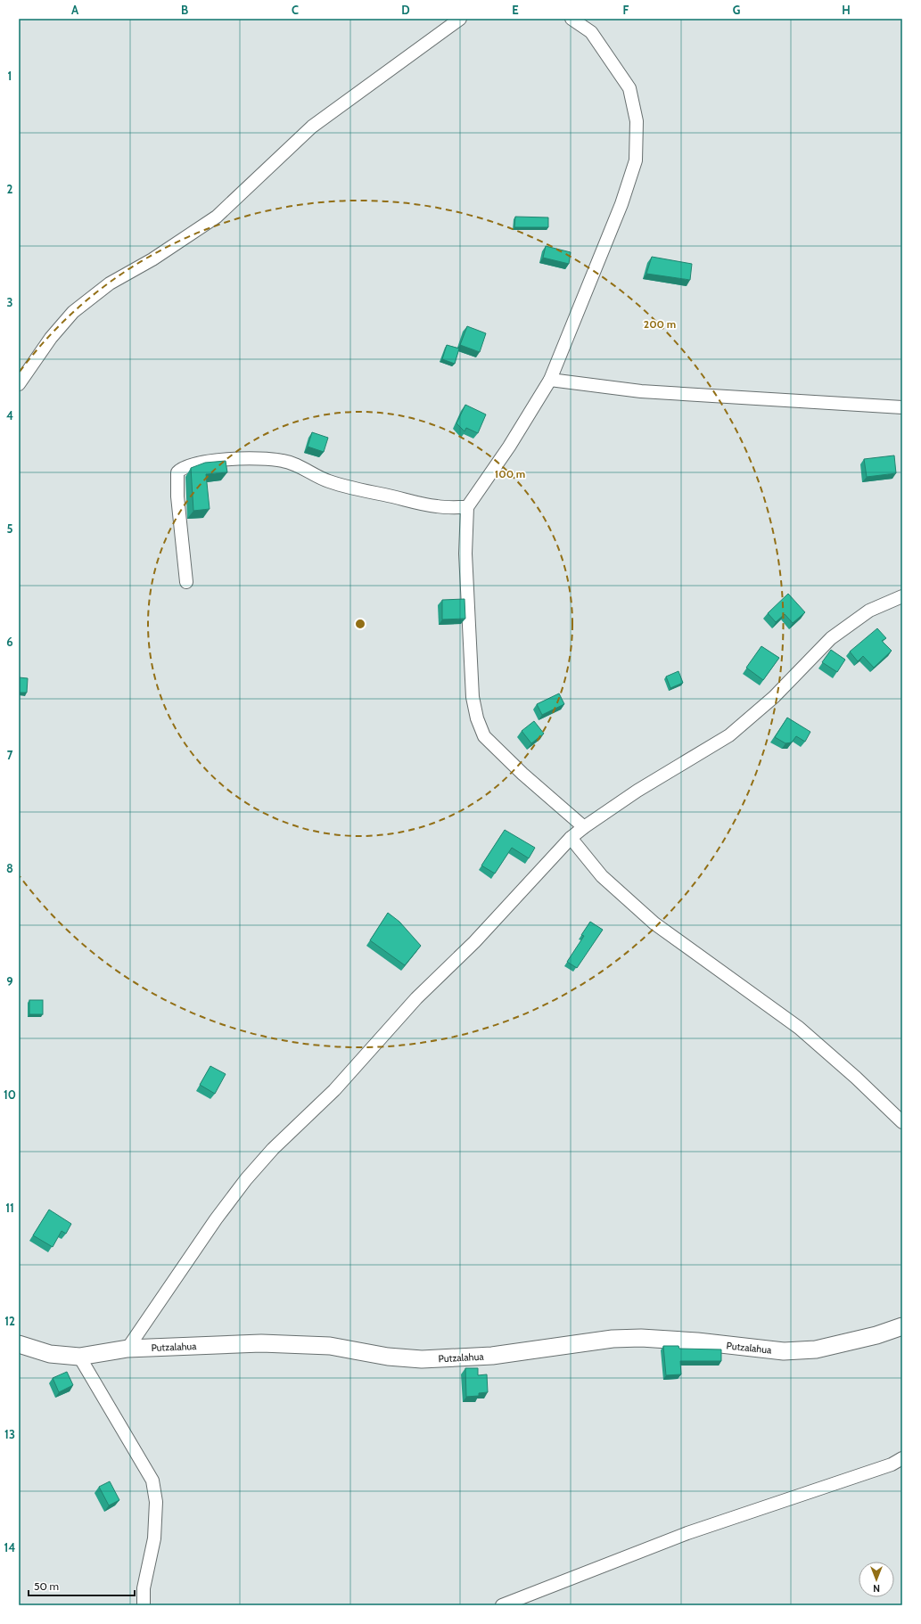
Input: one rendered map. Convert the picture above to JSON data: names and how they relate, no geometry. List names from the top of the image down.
{
  "streets": {
    "street": ["Putzalahua"]
  },
  "scale_bar": "50 m",
  "north": "bottom",
  "grid": {
    "columns": [
      "A",
      "B",
      "C",
      "D",
      "E",
      "F",
      "G",
      "H"
    ],
    "rows": [
      "1",
      "2",
      "3",
      "4",
      "5",
      "6",
      "7",
      "8",
      "9",
      "10",
      "11",
      "12",
      "13",
      "14"
    ]
  },
  "rings": ["200 m", "100 m"]
}
